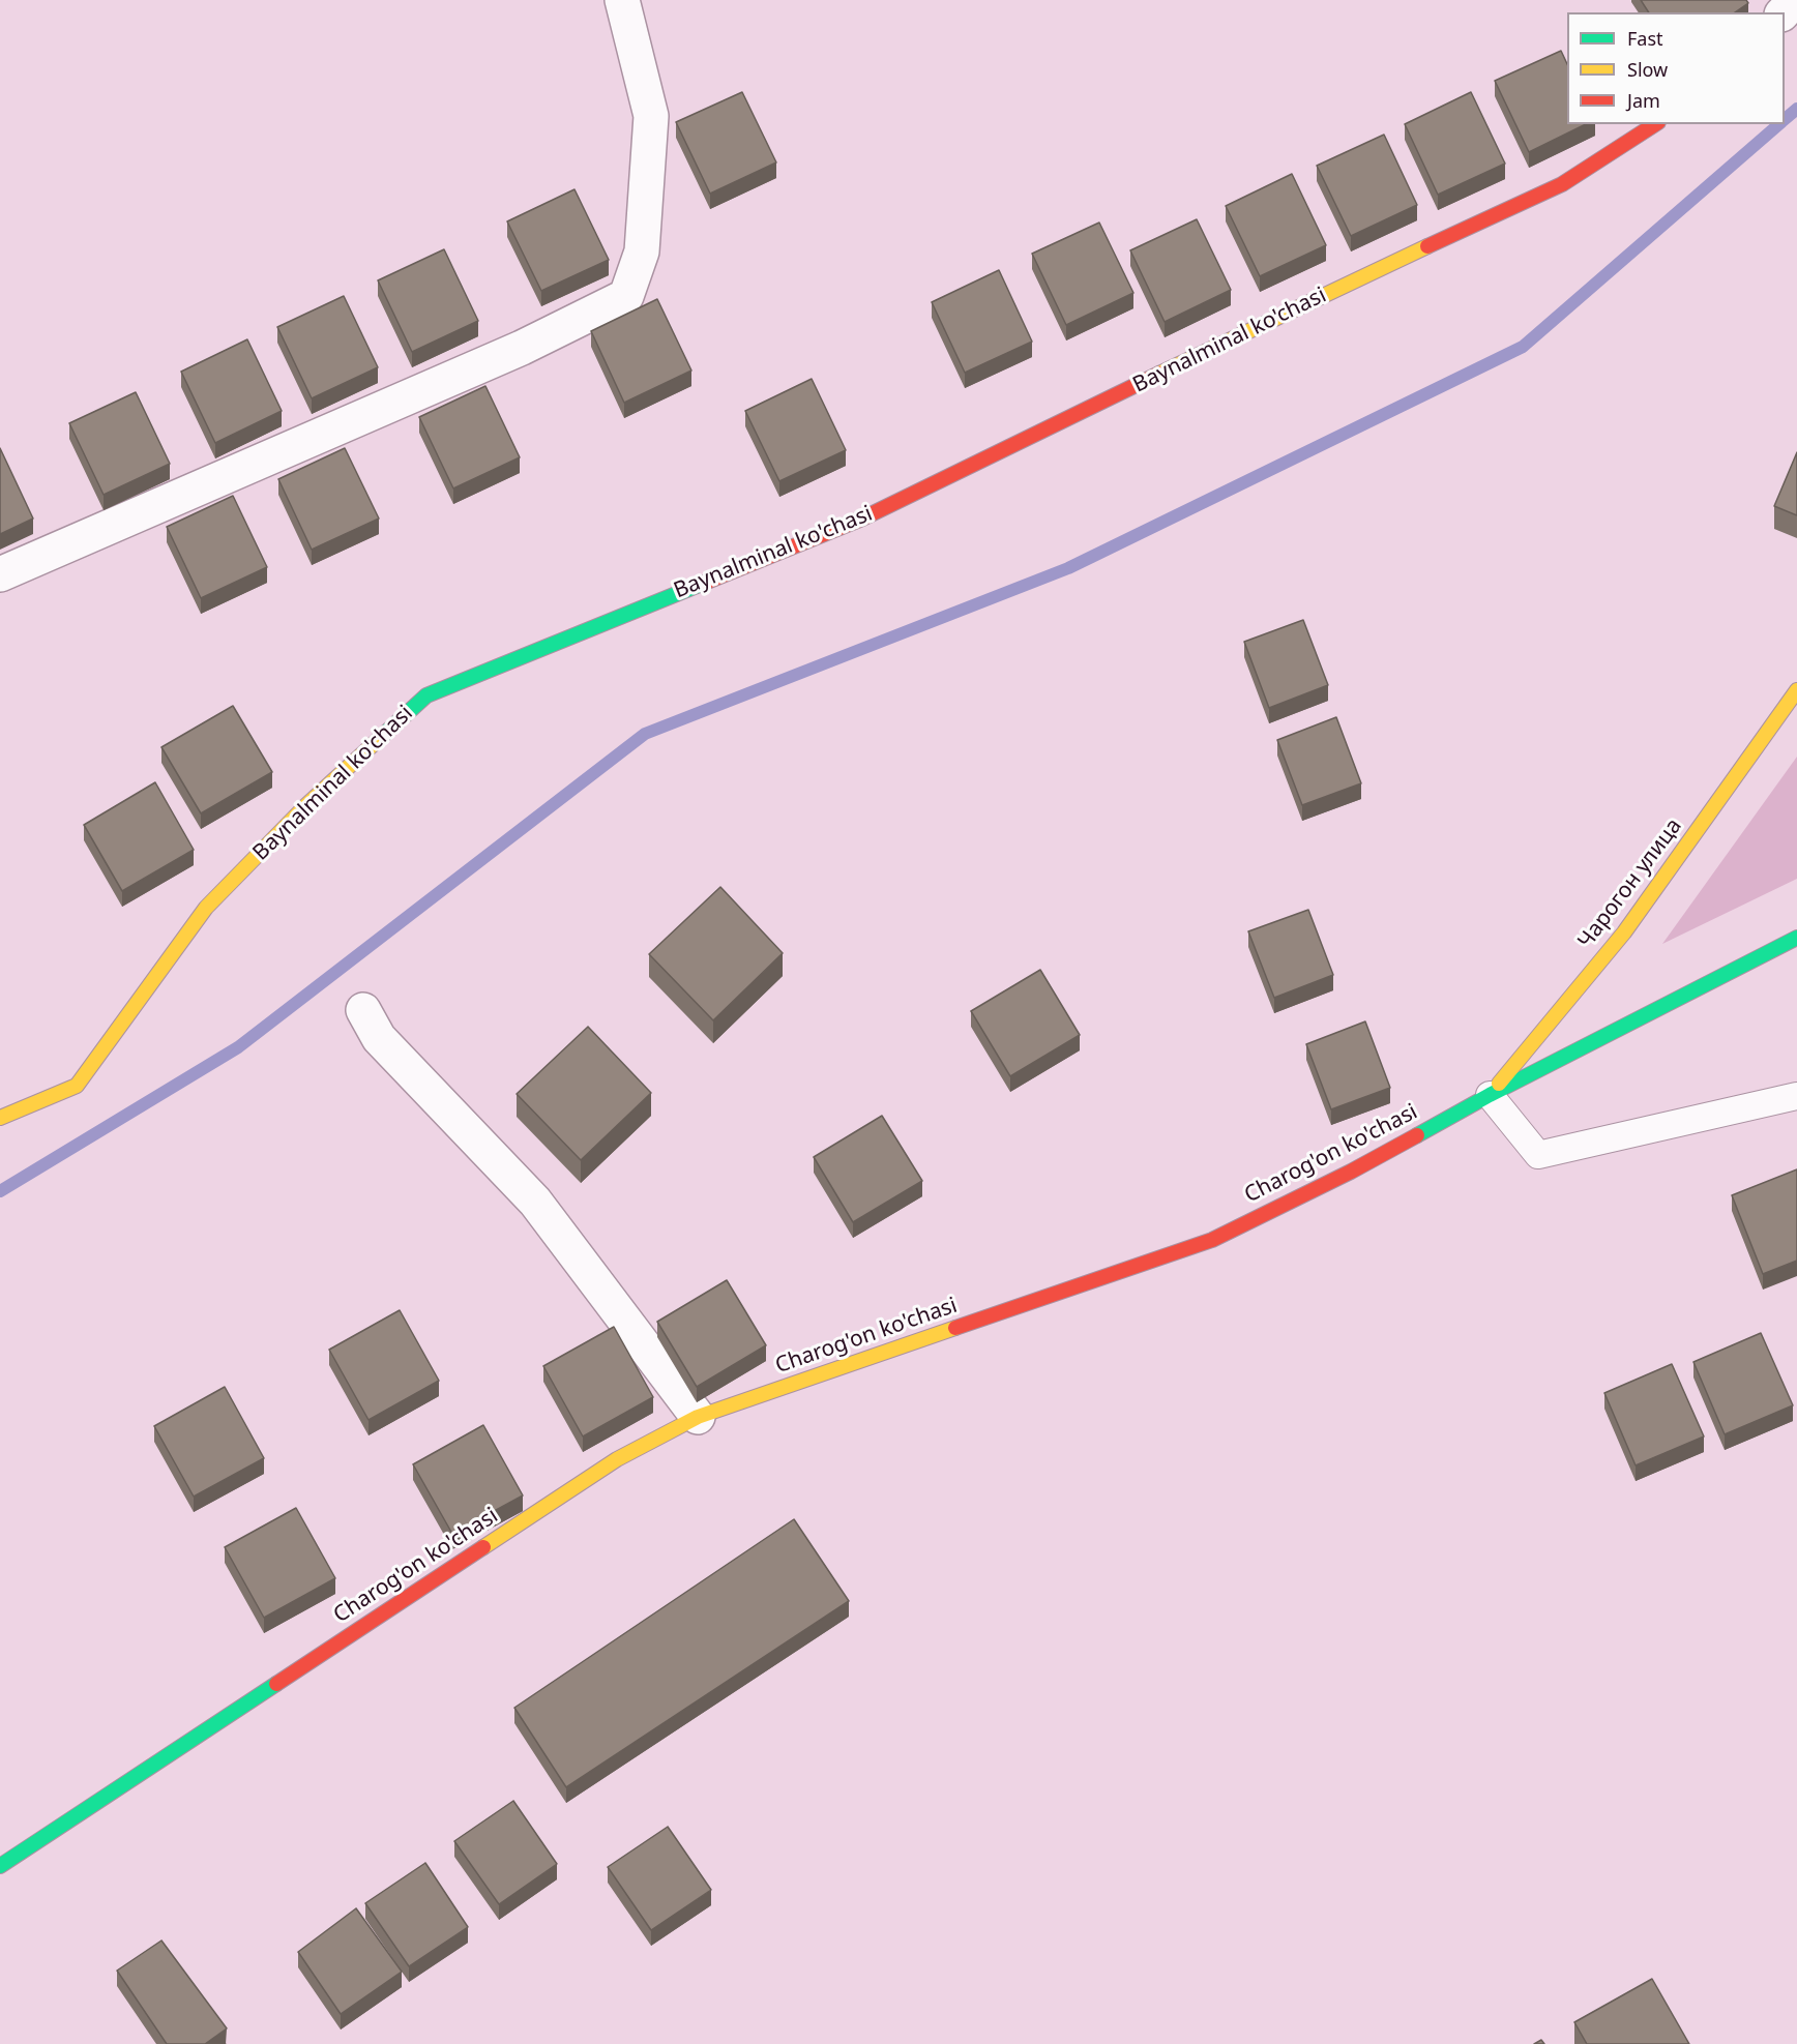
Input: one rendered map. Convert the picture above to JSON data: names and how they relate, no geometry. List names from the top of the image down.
{
  "streets": {
    "main road": ["Baynalminal ko'chasi", "Чарогон улица", "Charog'on ko'chasi"]
  },
  "crossings": [
    ["Чарогон улица", "Charog'on ko'chasi"]
  ],
  "legend": ["Fast", "Slow", "Jam"]
}
